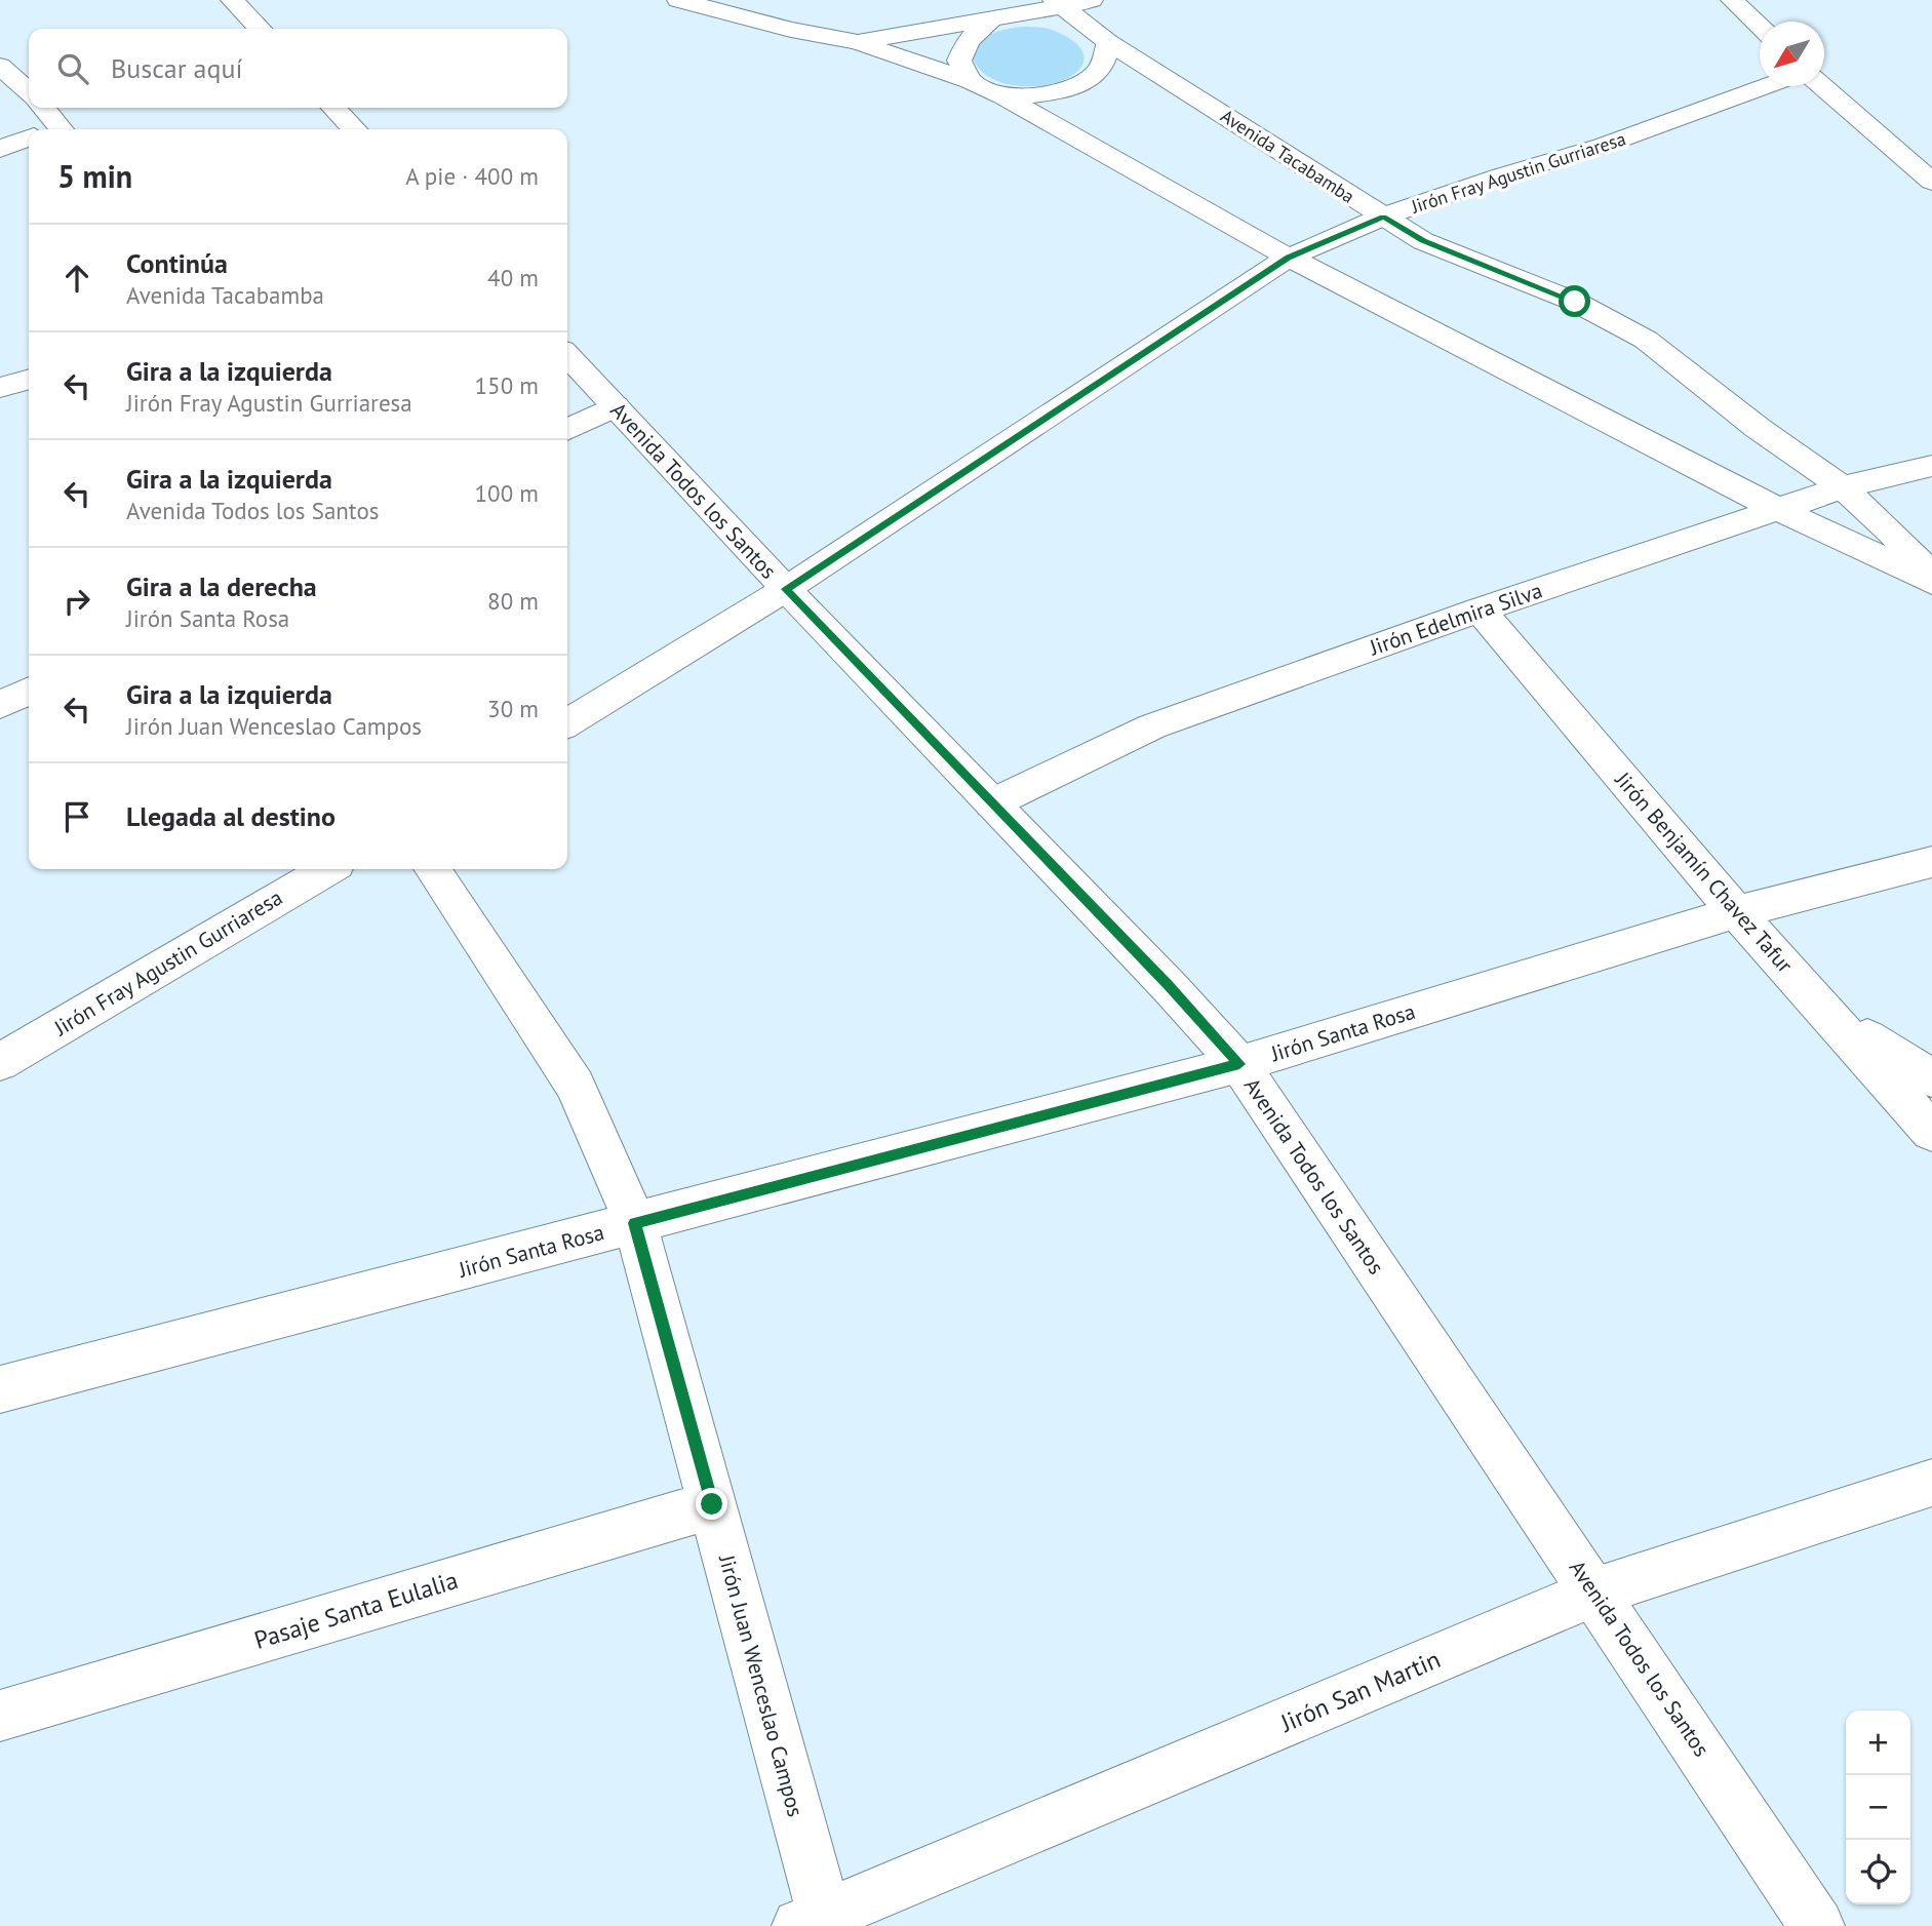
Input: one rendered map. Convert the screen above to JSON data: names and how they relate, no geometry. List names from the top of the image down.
{
  "streets": {
    "street": [
      "Avenida Tacabamba",
      "Jirón Fray Agustin Gurriaresa",
      "Avenida Todos los Santos",
      "Jirón Edelmira Silva",
      "Jirón Benjamín Chavez Tafur",
      "Jirón Santa Rosa",
      "Pasaje Santa Eulalia",
      "Jirón Juan Wenceslao Campos",
      "Jirón San Martin"
    ]
  },
  "crossings": [
    ["Avenida Tacabamba", "Jirón Fray Agustin Gurriaresa"],
    ["Avenida Tacabamba", "Jirón Edelmira Silva"],
    ["Jirón Fray Agustin Gurriaresa", "Avenida Todos los Santos"],
    ["Avenida Todos los Santos", "Jirón Edelmira Silva"],
    ["Avenida Todos los Santos", "Jirón Santa Rosa"],
    ["Avenida Todos los Santos", "Jirón San Martin"],
    ["Jirón Edelmira Silva", "Jirón Benjamín Chavez Tafur"],
    ["Jirón Benjamín Chavez Tafur", "Jirón Santa Rosa"],
    ["Jirón Santa Rosa", "Jirón Juan Wenceslao Campos"],
    ["Pasaje Santa Eulalia", "Jirón Juan Wenceslao Campos"],
    ["Jirón Juan Wenceslao Campos", "Jirón San Martin"]
  ],
  "north": "bottom left",
  "page": {
    "search": "Buscar aquí",
    "heading": ["5 min", "A pie · 400 m"],
    "list": [
      ["Continúa", "Avenida Tacabamba", "40 m"],
      ["Gira a la izquierda", "Jirón Fray Agustin Gurriaresa", "150 m"],
      ["Gira a la izquierda", "Avenida Todos los Santos", "100 m"],
      ["Gira a la derecha", "Jirón Santa Rosa", "80 m"],
      ["Gira a la izquierda", "Jirón Juan Wenceslao Campos", "30 m"],
      "Llegada al destino"
    ],
    "map_buttons": ["+", "−"]
  }
}
